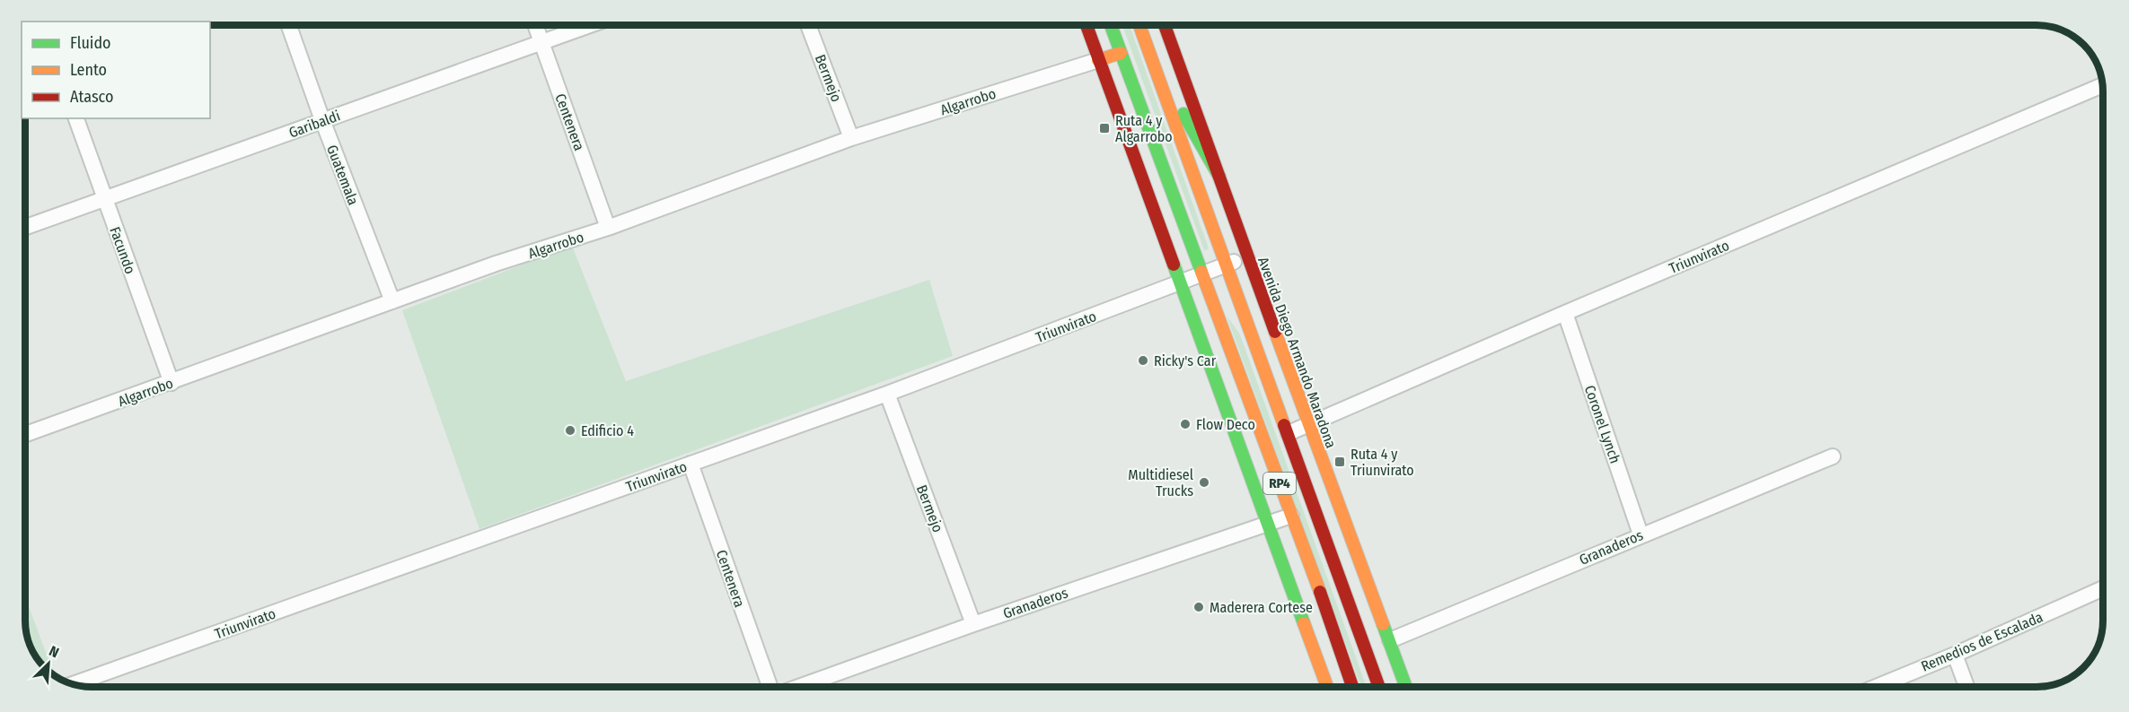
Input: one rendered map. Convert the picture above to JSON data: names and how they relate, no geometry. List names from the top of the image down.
{
  "streets": {
    "main road": ["Avenida Diego Armando Maradona", "RP4"],
    "street": [
      "Bermejo",
      "Algarrobo",
      "Centenera",
      "Garibaldi",
      "Guatemala",
      "Facundo",
      "Triunvirato",
      "Coronel Lynch",
      "Granaderos",
      "Remedios de Escalada"
    ]
  },
  "crossings": [
    ["Bermejo", "Algarrobo"],
    ["Bermejo", "Triunvirato"],
    ["Bermejo", "Granaderos"],
    ["Algarrobo", "Centenera"],
    ["Algarrobo", "Guatemala"],
    ["Algarrobo", "Facundo"],
    ["Centenera", "Garibaldi"],
    ["Centenera", "Triunvirato"],
    ["Garibaldi", "Guatemala"],
    ["Garibaldi", "Facundo"],
    ["Triunvirato", "Avenida Diego Armando Maradona"],
    ["Triunvirato", "Coronel Lynch"],
    ["Triunvirato", "RP4"],
    ["Avenida Diego Armando Maradona", "Granaderos"],
    ["Coronel Lynch", "Granaderos"],
    ["RP4", "Granaderos"]
  ],
  "places": {
    "transit": ["Ruta 4 y Algarrobo", "Ruta 4 y Triunvirato"],
    "other": [
      "Ricky's Car",
      "Flow Deco",
      "Edificio 4",
      "Multidiesel Trucks",
      "Maderera Cortese"
    ]
  },
  "legend": ["Fluido", "Lento", "Atasco"],
  "north": "top right"
}
